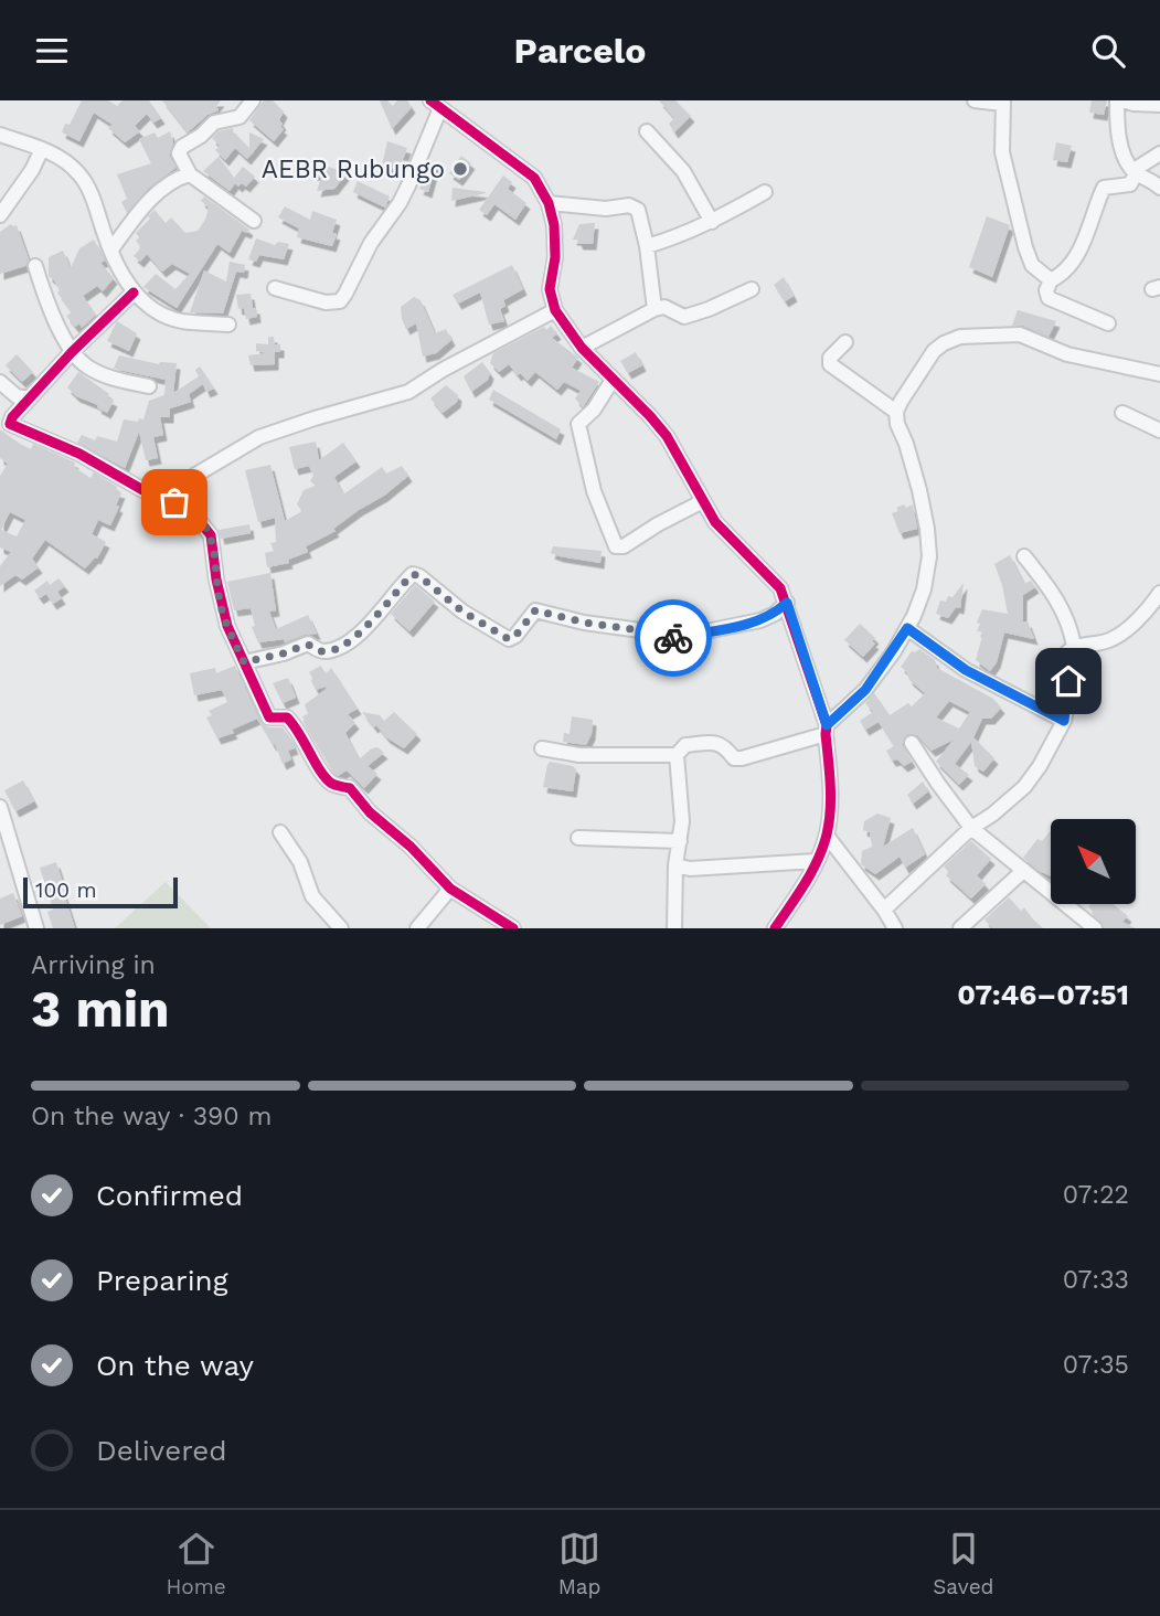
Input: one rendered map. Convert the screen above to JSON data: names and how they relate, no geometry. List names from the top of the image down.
{
  "places": ["AEBR Rubungo"],
  "scale_bar": "100 m",
  "north": "top left",
  "page": {
    "header": "Parcelo",
    "scale": "100 m",
    "heading": ["3 min", "Arriving in", "07:46–07:51"],
    "bar": "On the way · 390 m",
    "list": [
      ["Confirmed", "07:22"],
      ["Preparing", "07:33"],
      ["On the way", "07:35"],
      "Delivered"
    ],
    "tabs": ["Home", "Map", "Saved"]
  }
}
